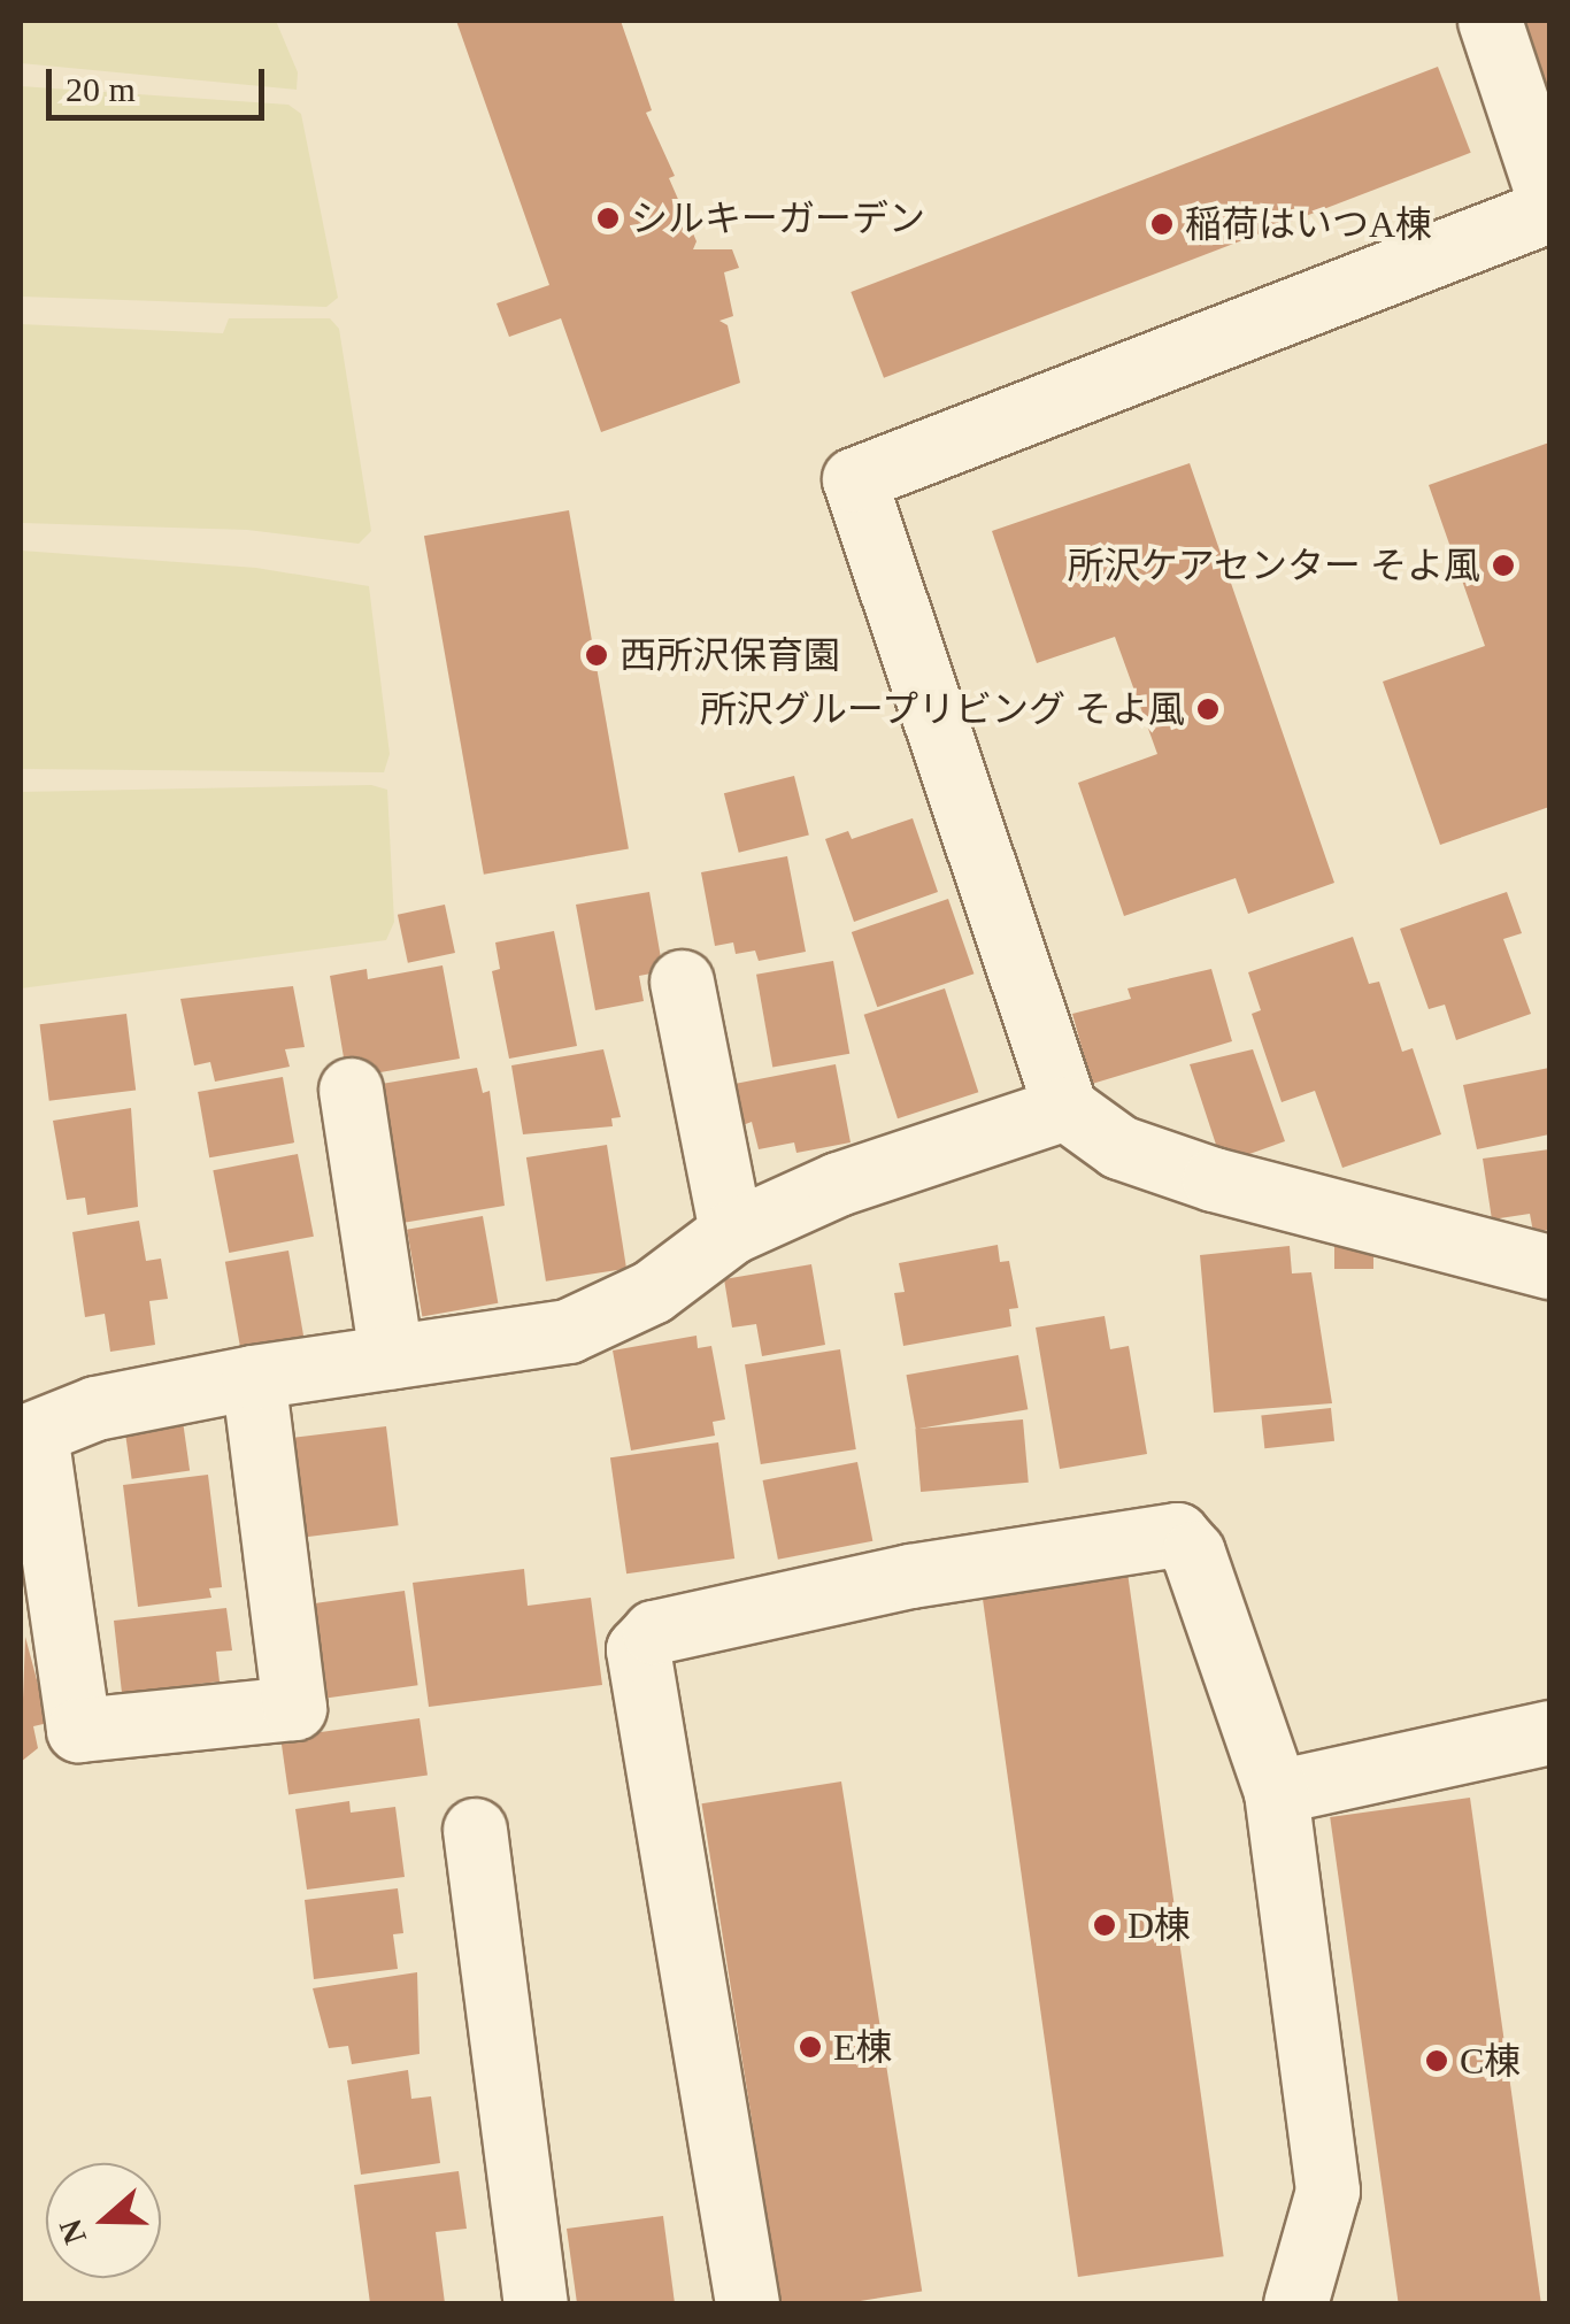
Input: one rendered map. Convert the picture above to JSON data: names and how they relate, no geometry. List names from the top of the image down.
{
  "places": [
    "シルキーガーデン",
    "稲荷はいつA棟",
    "所沢ケアセンター そよ風",
    "西所沢保育園",
    "所沢グループリビング そよ風",
    "D棟",
    "E棟",
    "C棟"
  ],
  "scale_bar": "20 m",
  "north": "left"
}
